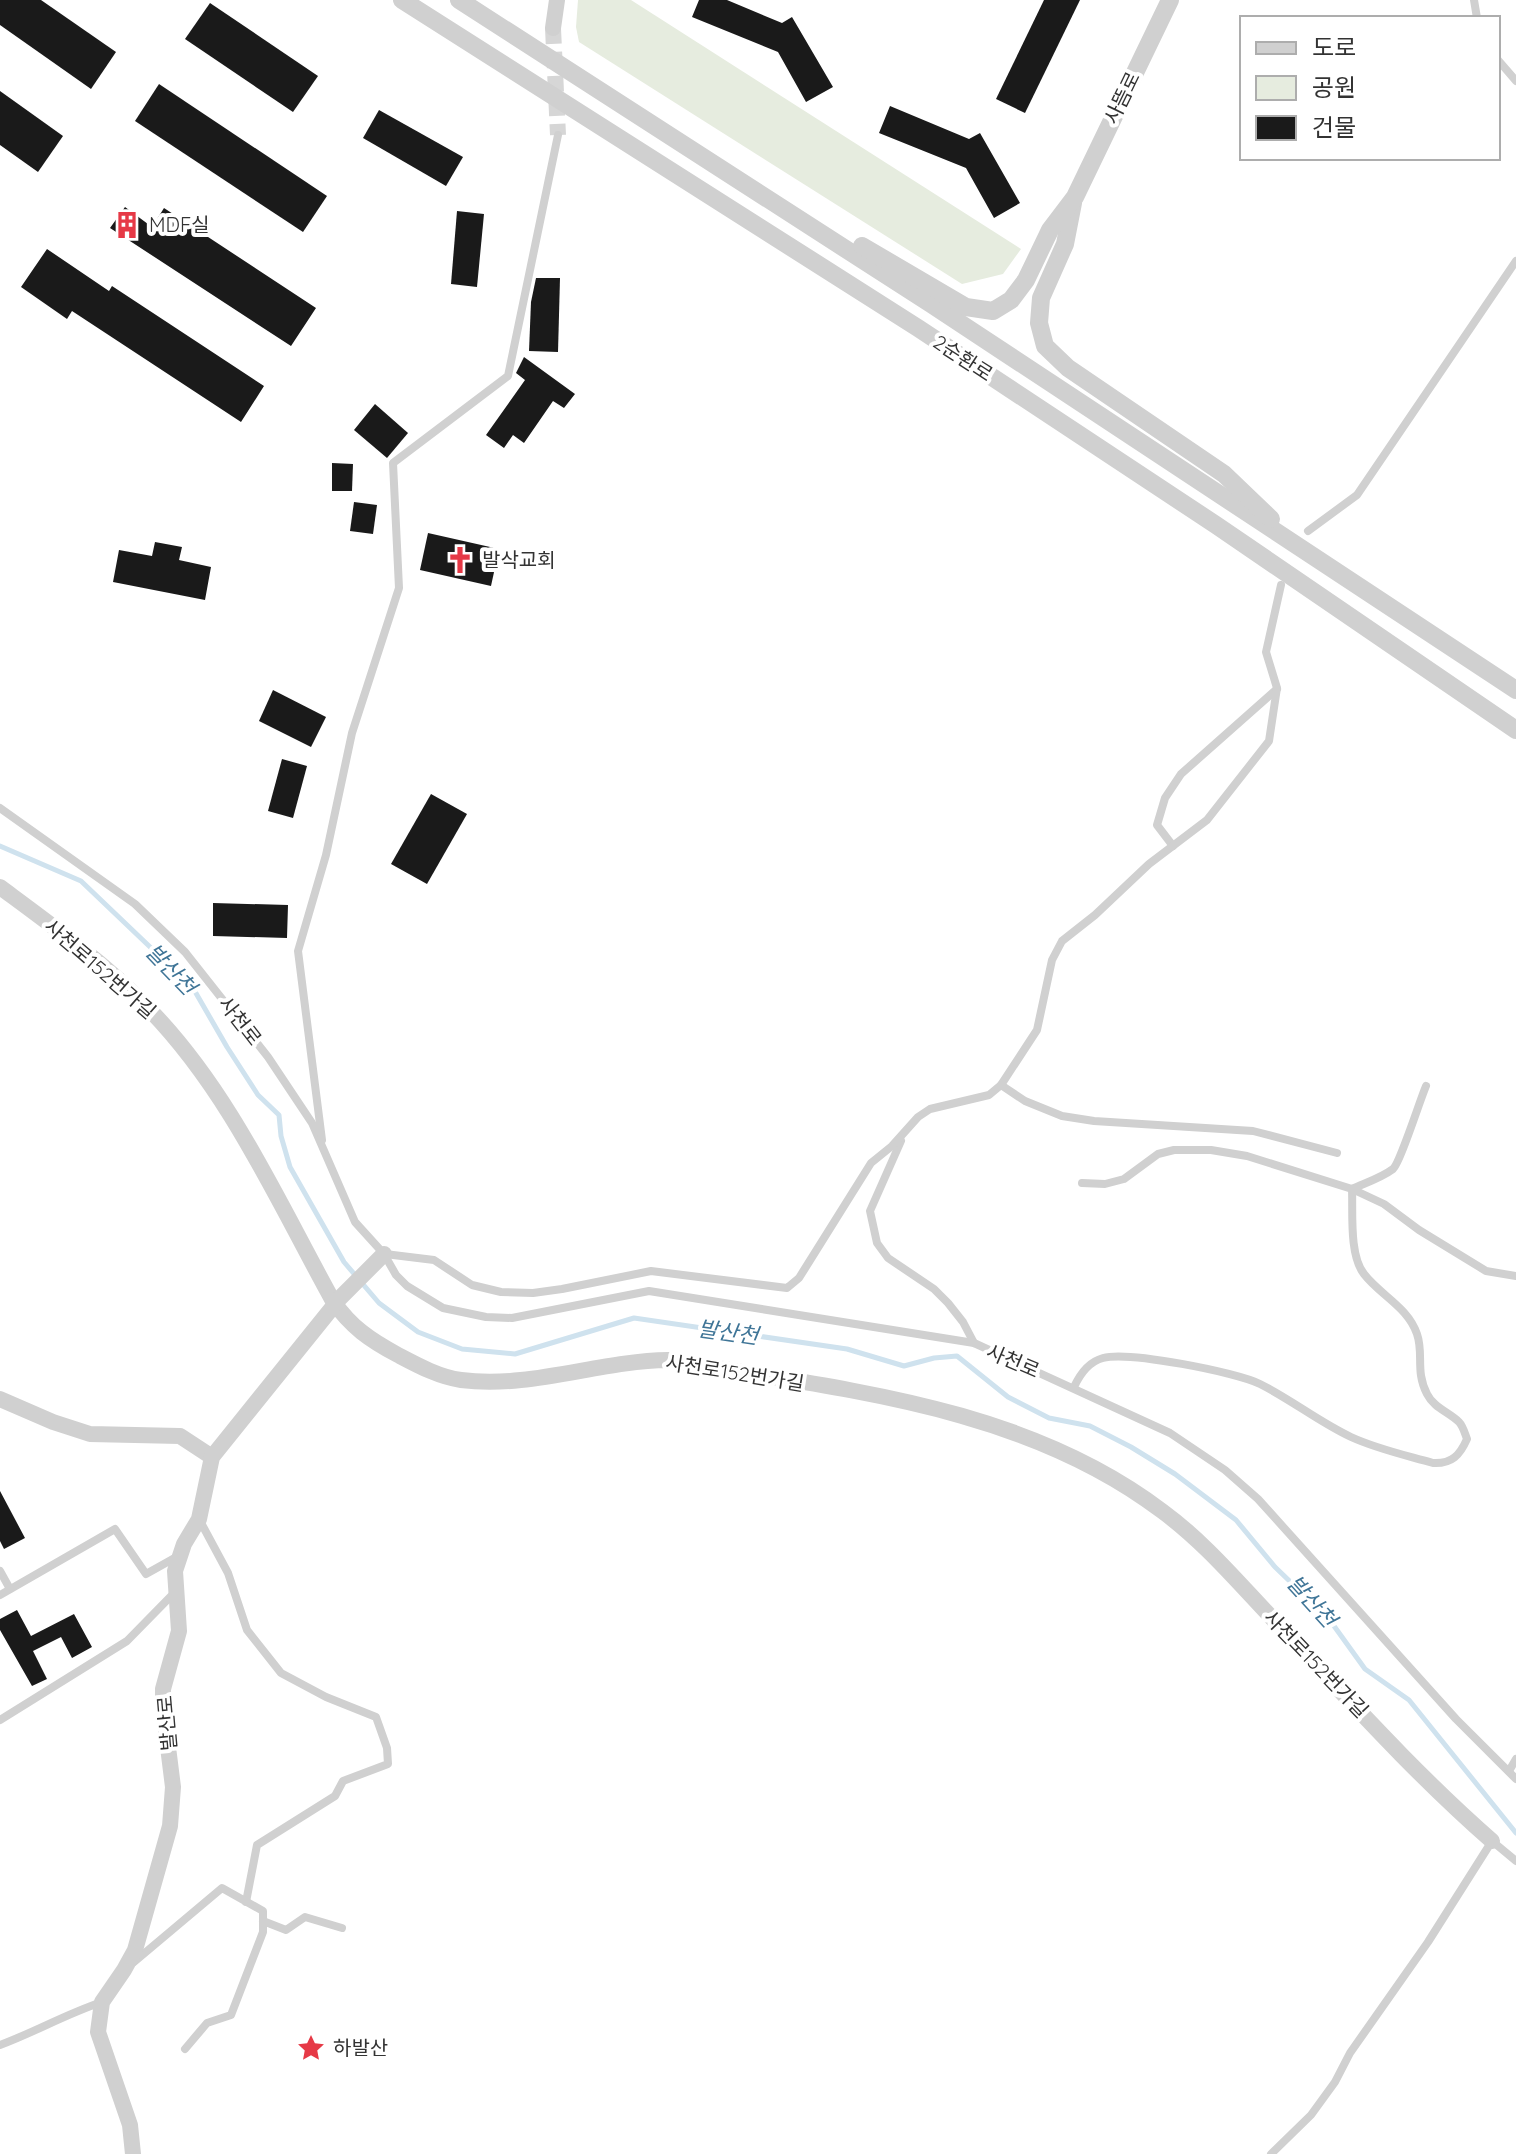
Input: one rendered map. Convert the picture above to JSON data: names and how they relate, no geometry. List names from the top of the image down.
{
  "streets": {
    "street": [
      "사뜸로",
      "2순환로",
      "사천로152번가길",
      "발산로"
    ],
    "lane": ["사천로"]
  },
  "water": ["발산천"],
  "places": {
    "building": ["MDF실"],
    "church": ["발삭교회"],
    "place": ["하발산"]
  },
  "legend": ["도로", "공원", "건물"]
}
